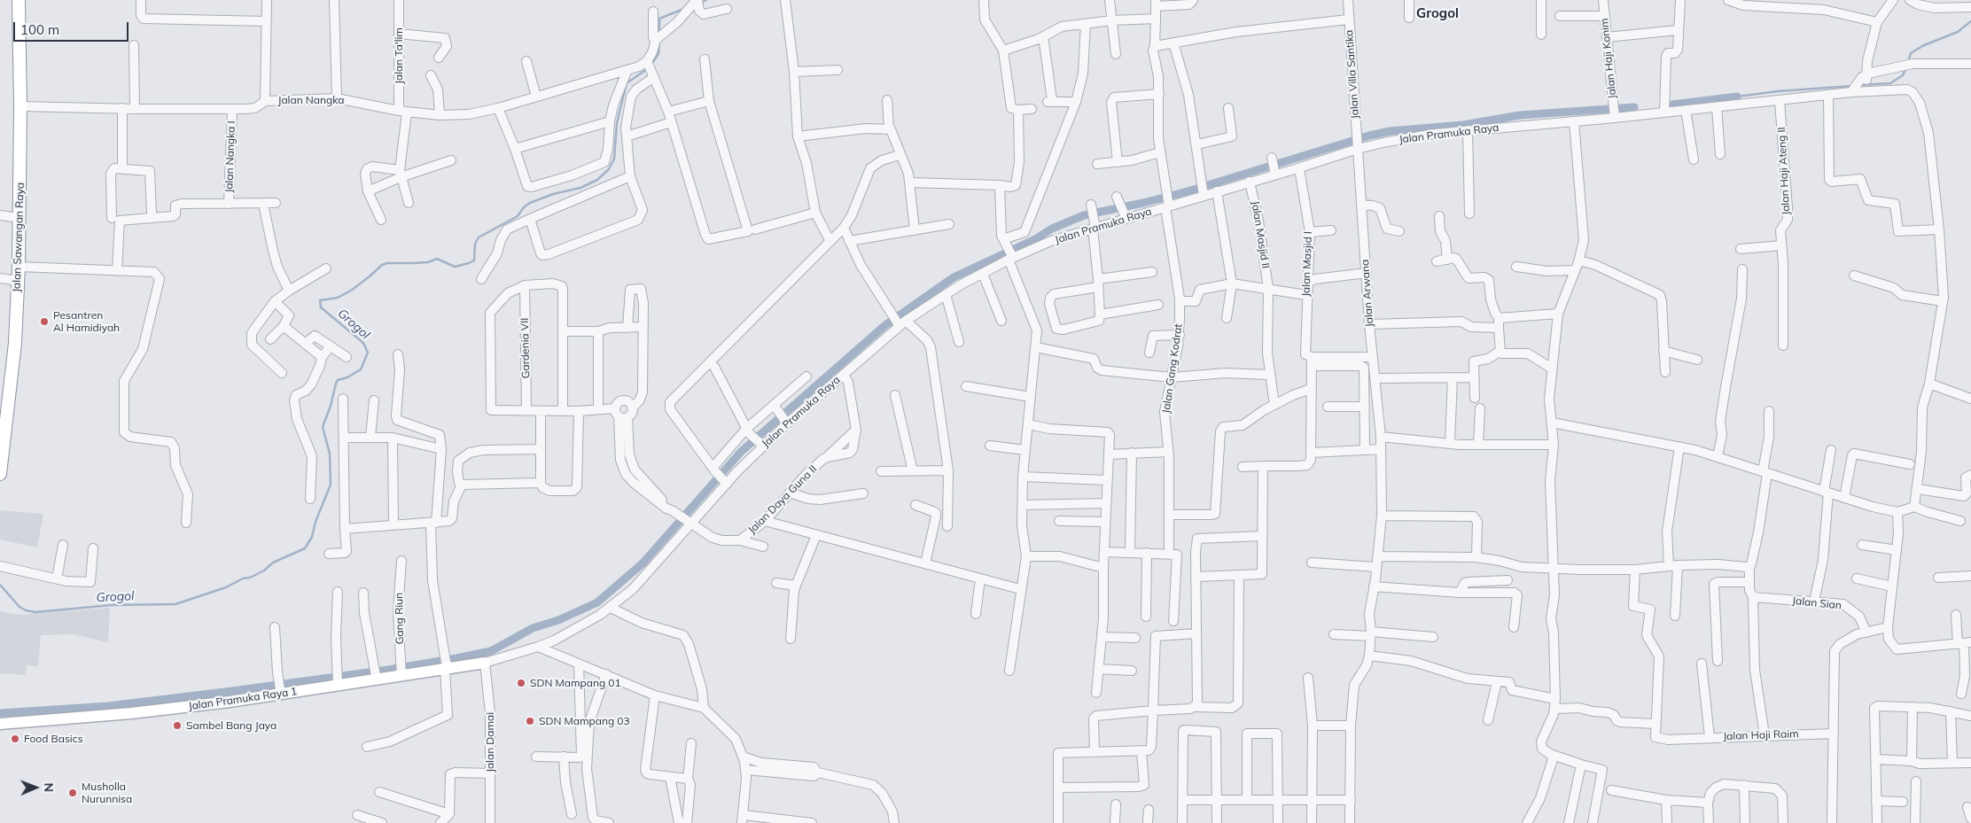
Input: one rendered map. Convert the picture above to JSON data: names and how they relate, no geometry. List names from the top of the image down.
{
  "streets": {
    "highway": ["Jalan Sawangan Raya"],
    "main road": ["Jalan Pramuka Raya 1"],
    "street": [
      "Jalan Ta'lim",
      "Jalan Haji Konim",
      "Jalan Villa Santika",
      "Jalan Nangka",
      "Jalan Pramuka Raya",
      "Jalan Nangka I",
      "Jalan Haji Ateng II",
      "Jalan Masjid II",
      "Jalan Masjid I",
      "Jalan Arwana",
      "Gardenia VII",
      "Jalan Gang Kodrat",
      "Jalan Daya Guna II",
      "Jalan Sian",
      "Gang Riun",
      "Jalan Haji Raim",
      "Jalan Damai"
    ]
  },
  "crossings": [
    ["Jalan Ta'lim", "Jalan Nangka"],
    ["Jalan Haji Konim", "Jalan Pramuka Raya"],
    ["Jalan Villa Santika", "Jalan Pramuka Raya"],
    ["Jalan Villa Santika", "Jalan Arwana"],
    ["Jalan Nangka", "Jalan Nangka I"],
    ["Jalan Nangka", "Jalan Sawangan Raya"],
    ["Jalan Pramuka Raya", "Jalan Haji Ateng II"],
    ["Jalan Pramuka Raya", "Jalan Masjid II"],
    ["Jalan Pramuka Raya", "Jalan Masjid I"],
    ["Jalan Pramuka Raya", "Jalan Arwana"],
    ["Jalan Pramuka Raya", "Jalan Gang Kodrat"],
    ["Jalan Pramuka Raya", "Jalan Daya Guna II"],
    ["Jalan Pramuka Raya", "Jalan Pramuka Raya 1"],
    ["Jalan Pramuka Raya", "Jalan Damai"],
    ["Gang Riun", "Jalan Pramuka Raya 1"],
    ["Jalan Pramuka Raya 1", "Jalan Damai"]
  ],
  "districts": ["Grogol"],
  "water": ["Grogol"],
  "places": [
    "Pesantren Al Hamidiyah",
    "SDN Mampang 01",
    "SDN Mampang 03",
    "Sambel Bang Jaya",
    "Food Basics",
    "Musholla Nurunnisa"
  ],
  "scale_bar": "100 m",
  "north": "right"
}
